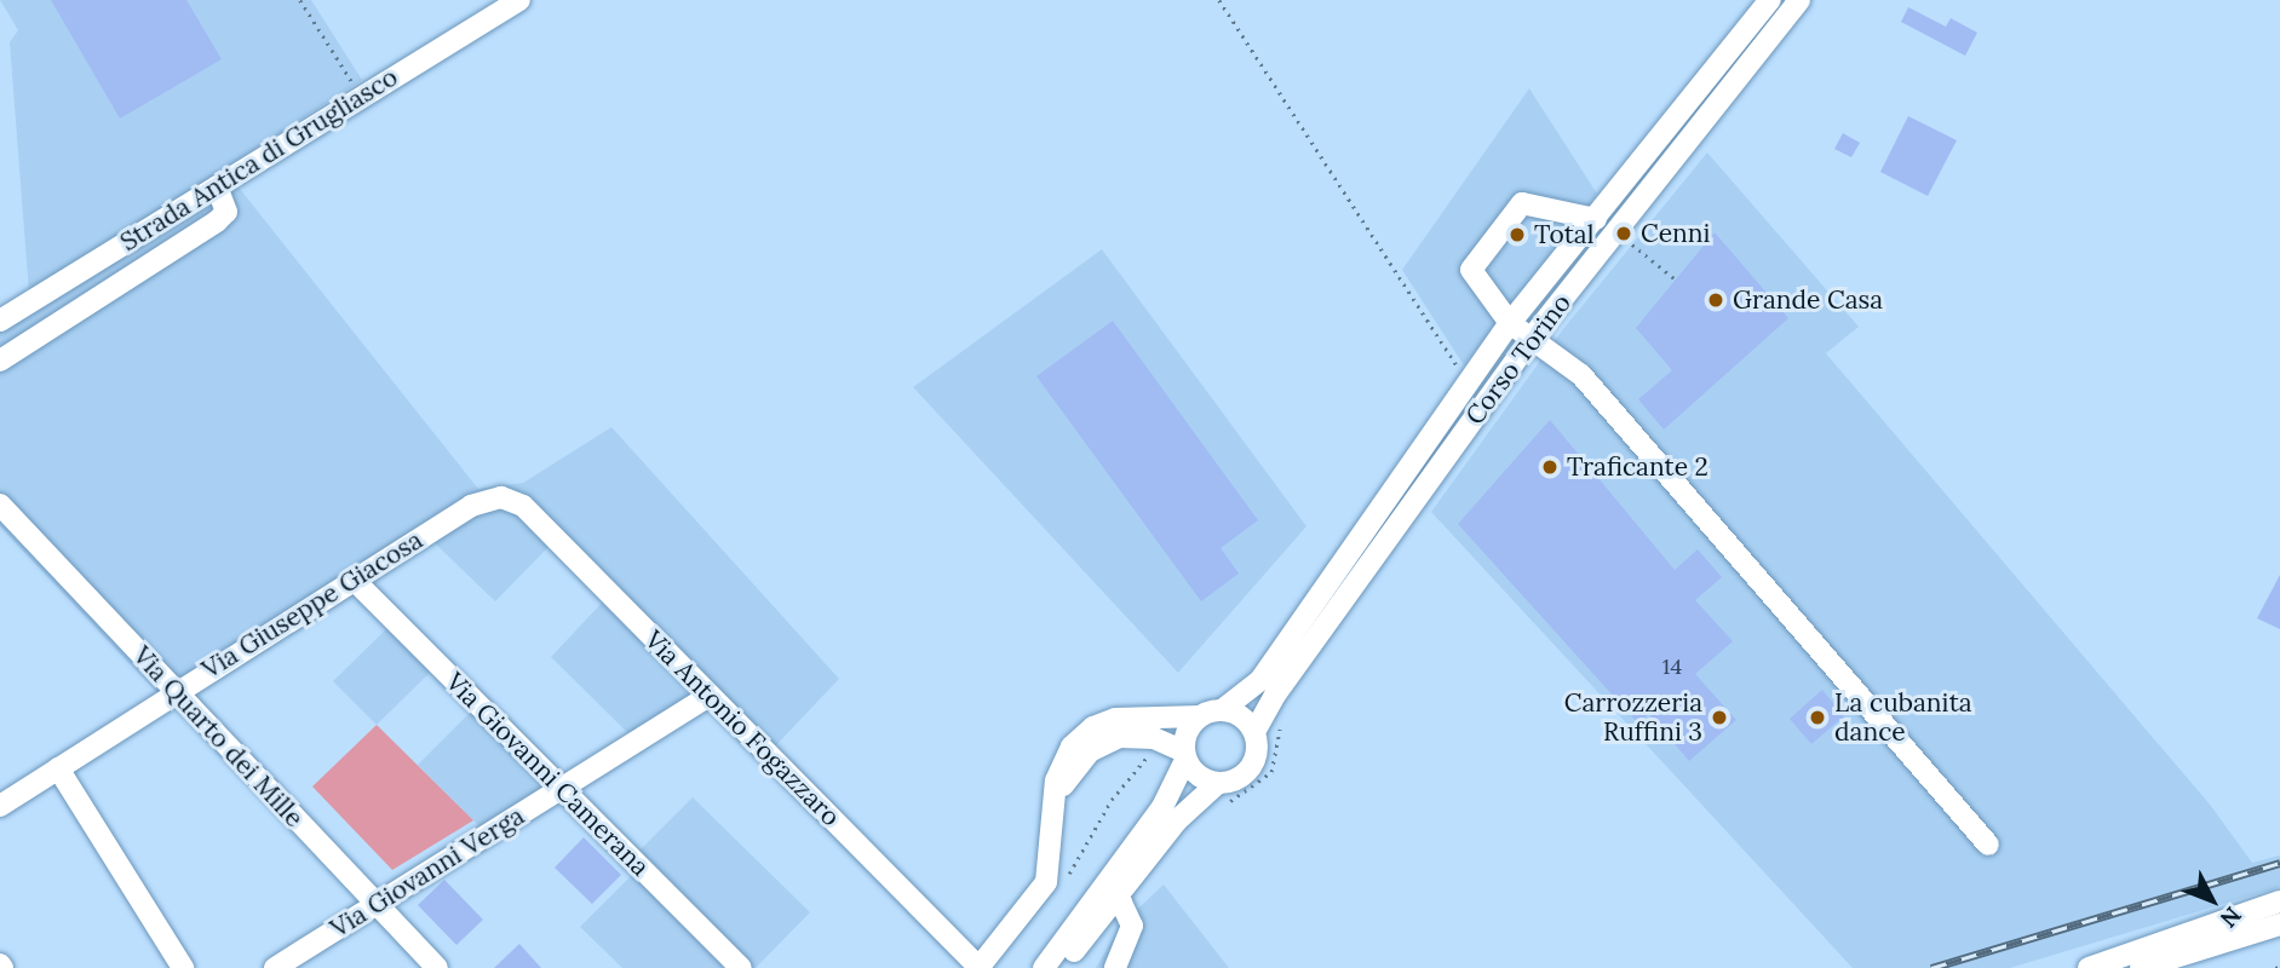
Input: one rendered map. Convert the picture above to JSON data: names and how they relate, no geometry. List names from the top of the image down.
{
  "streets": {
    "street": [
      "Strada Antica di Grugliasco",
      "Corso Torino",
      "Via Giuseppe Giacosa",
      "Via Antonio Fogazzaro",
      "Via Quarto dei Mille",
      "Via Giovanni Camerana",
      "Via Giovanni Verga"
    ]
  },
  "crossings": [
    ["Via Giuseppe Giacosa", "Via Antonio Fogazzaro"],
    ["Via Giuseppe Giacosa", "Via Quarto dei Mille"],
    ["Via Giuseppe Giacosa", "Via Giovanni Camerana"],
    ["Via Antonio Fogazzaro", "Via Giovanni Verga"],
    ["Via Quarto dei Mille", "Via Giovanni Verga"],
    ["Via Giovanni Camerana", "Via Giovanni Verga"]
  ],
  "places": [
    "Cenni",
    "Total",
    "Grande Casa",
    "Traficante 2",
    "Carrozzeria Ruffini 3",
    "La cubanita dance"
  ],
  "house_numbers": ["14"],
  "north": "bottom right"
}
